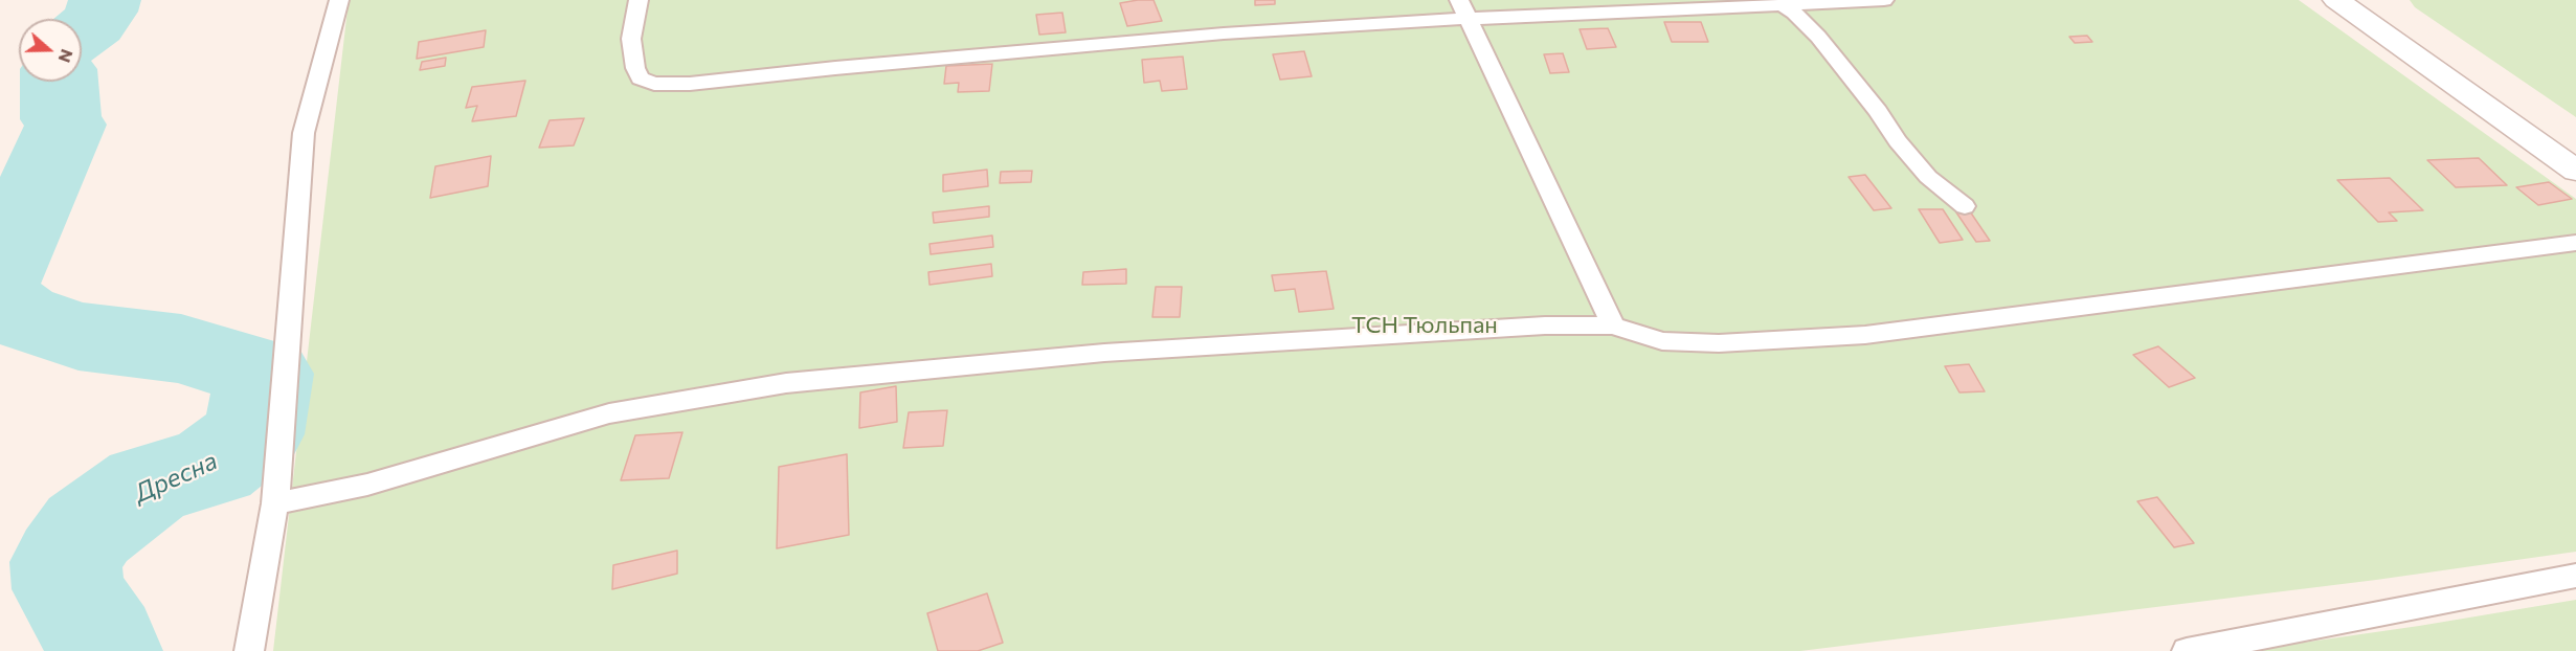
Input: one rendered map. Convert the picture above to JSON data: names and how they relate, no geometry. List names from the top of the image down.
{
  "water": ["Дресна"],
  "parks": ["ТСН Тюльпан"],
  "north": "right"
}
